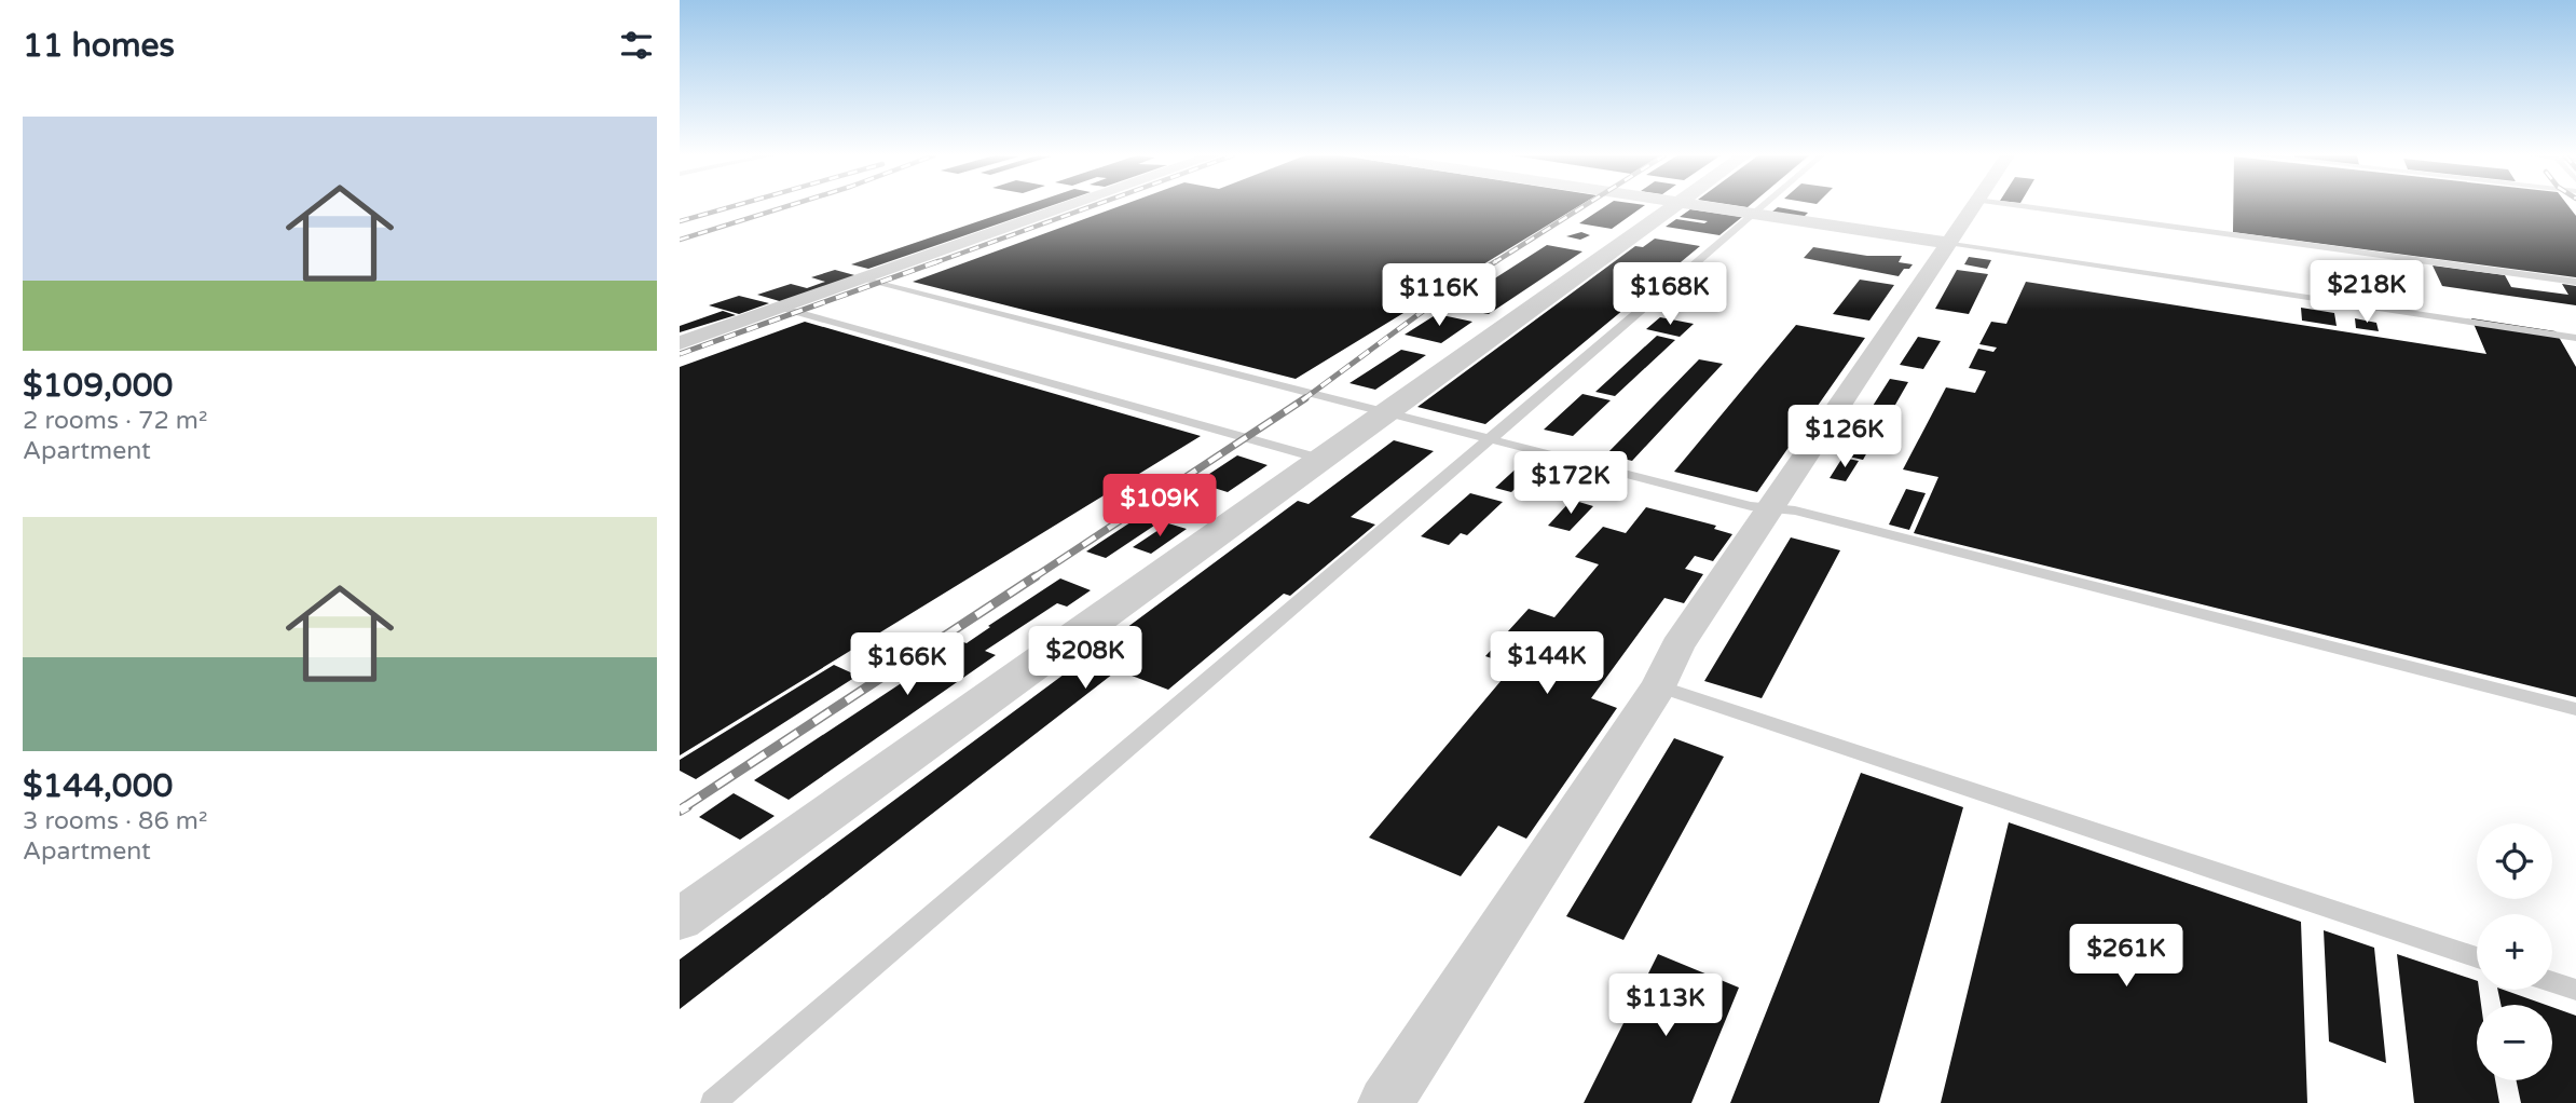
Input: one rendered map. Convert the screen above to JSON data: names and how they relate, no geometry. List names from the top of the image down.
{
  "page": {
    "heading": "11 homes",
    "list": [
      {
        "name": "$109,000",
        "note": "2 rooms · 72 m² · Apartment"
      },
      {
        "name": "$144,000",
        "note": "3 rooms · 86 m² · Apartment"
      }
    ],
    "price": [
      "$218K",
      "$168K",
      "$116K",
      "$126K",
      "$172K",
      "$109K",
      "$208K",
      "$144K",
      "$166K",
      "$261K",
      "$113K"
    ],
    "map_buttons": ["+", "−"]
  }
}
